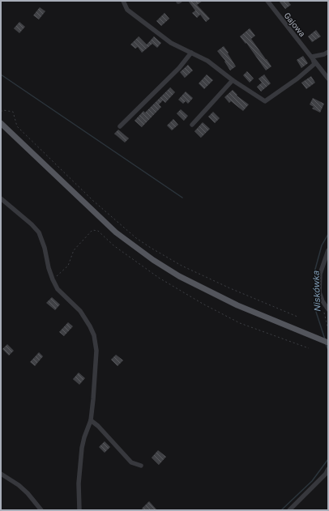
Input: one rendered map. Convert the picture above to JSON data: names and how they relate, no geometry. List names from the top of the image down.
{
  "streets": {
    "street": ["Gajowa"]
  },
  "water": ["Niskówka"]
}
